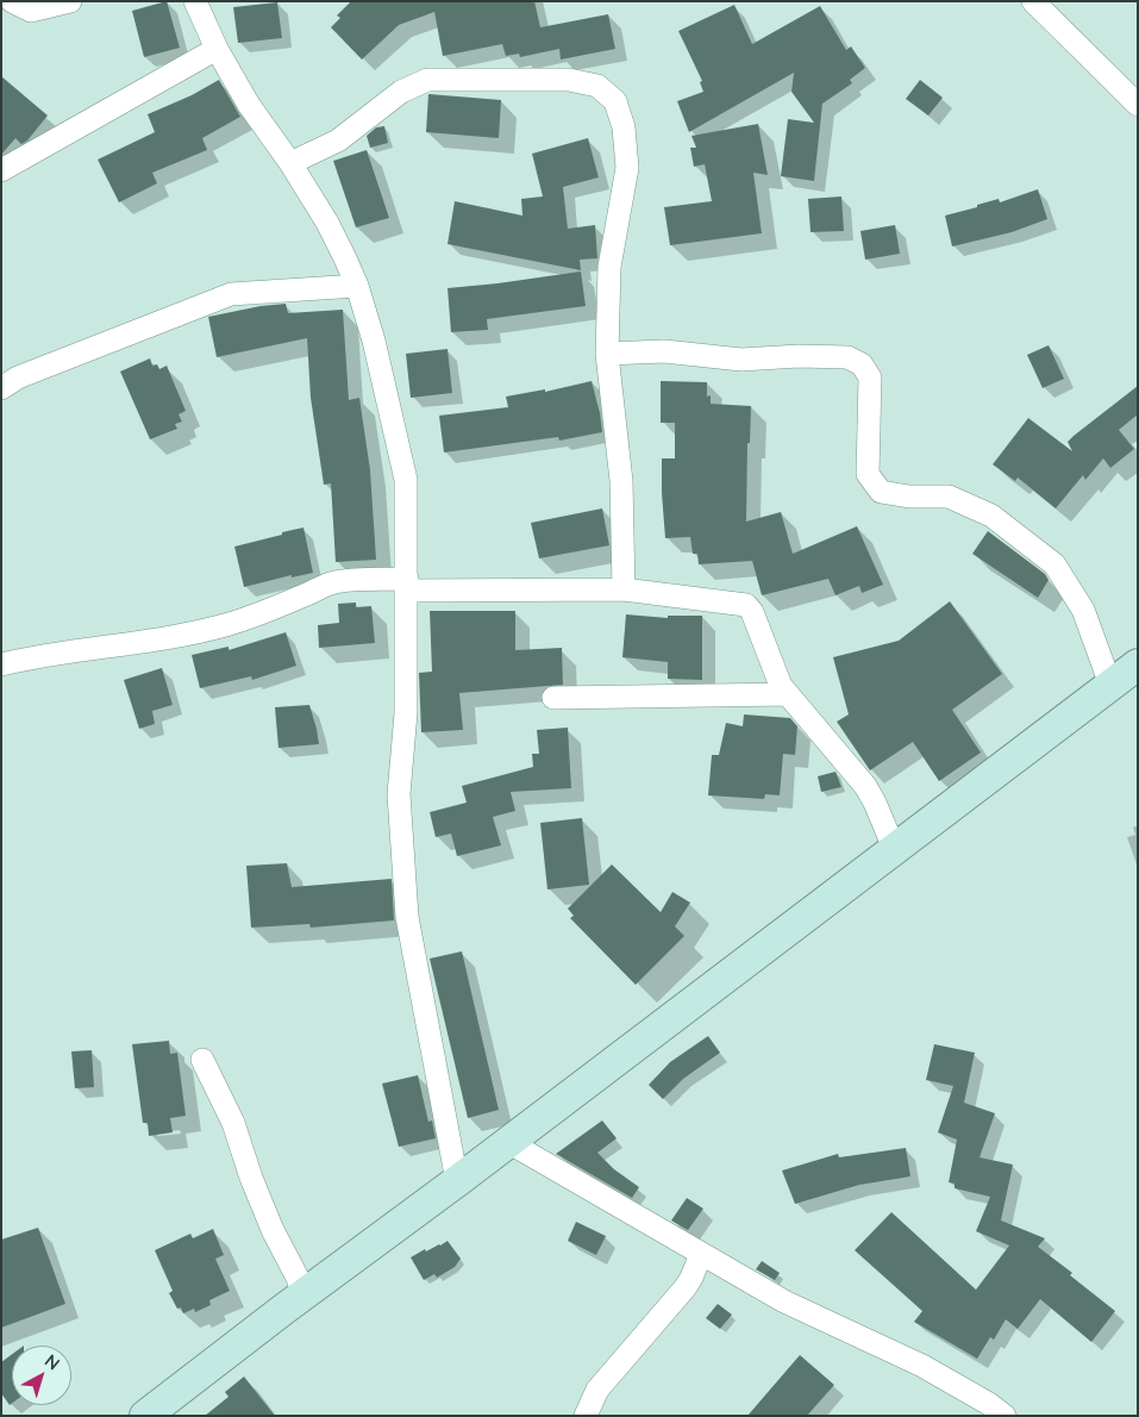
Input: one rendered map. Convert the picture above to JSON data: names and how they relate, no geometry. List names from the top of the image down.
{
  "north": "top right"
}
